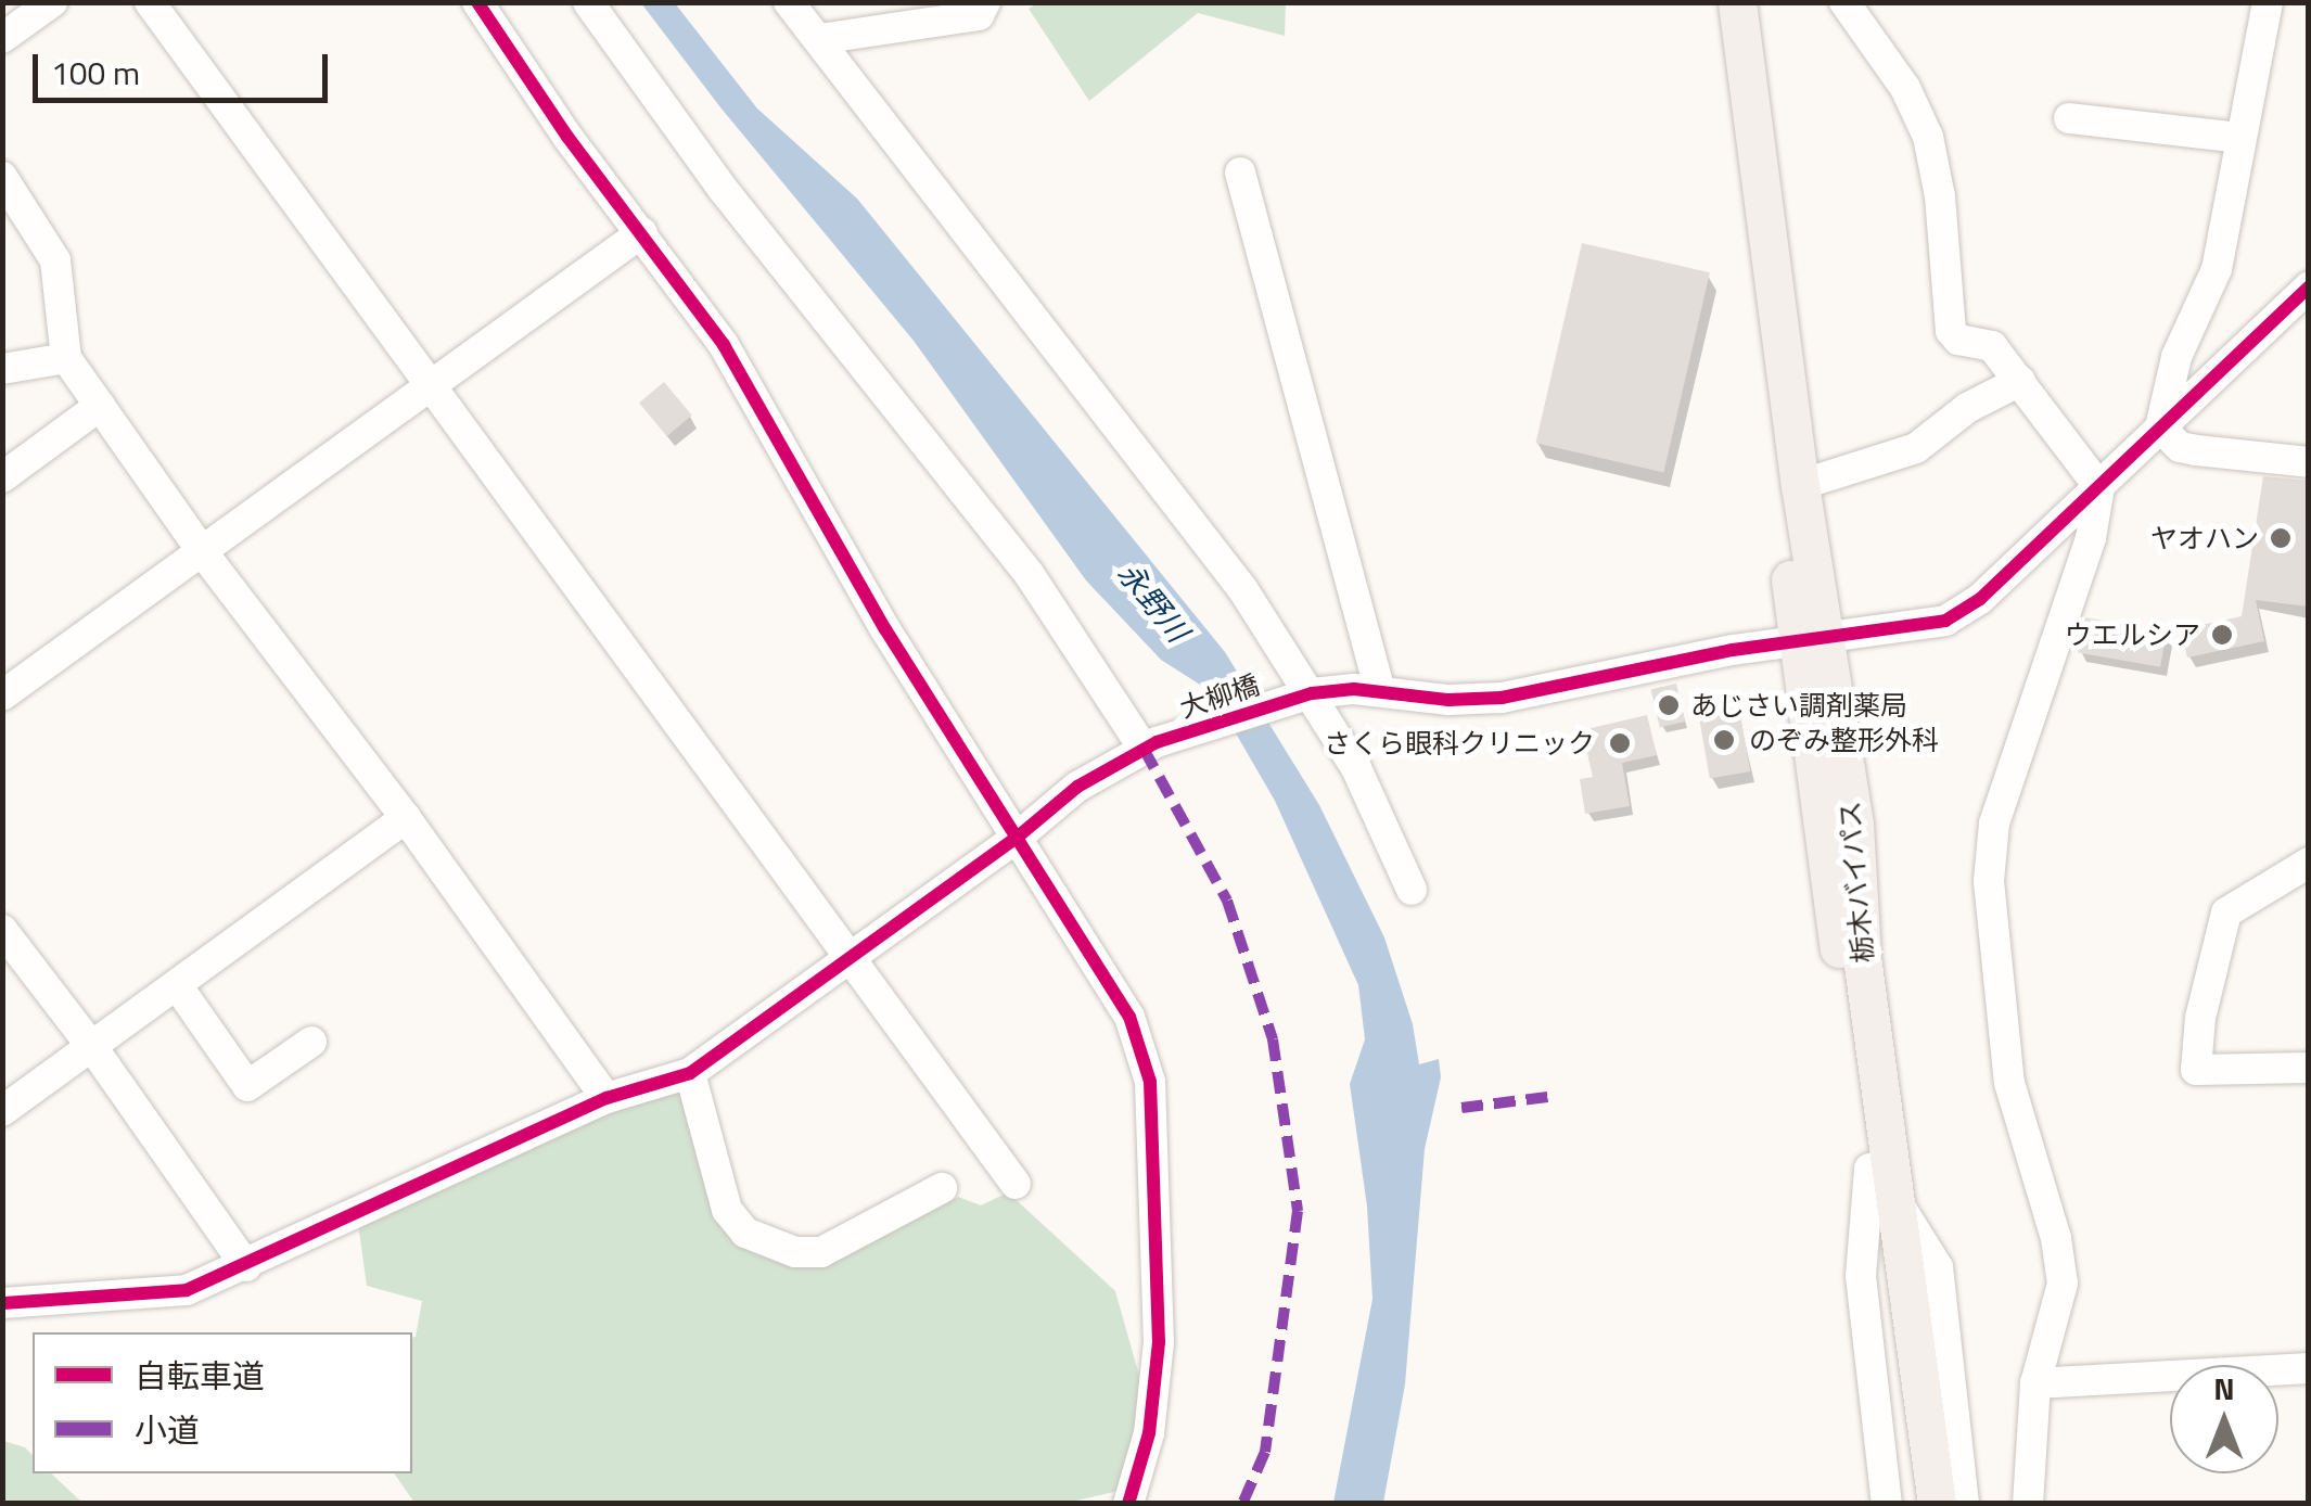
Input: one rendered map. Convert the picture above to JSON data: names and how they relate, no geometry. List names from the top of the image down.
{
  "streets": {
    "main road": ["栃木バイパス"],
    "street": ["大柳橋"]
  },
  "crossings": [
    ["大柳橋", "栃木バイパス"]
  ],
  "water": ["永野川"],
  "places": [
    "ヤオハン",
    "ウエルシア",
    "あじさい調剤薬局",
    "のぞみ整形外科",
    "さくら眼科クリニック"
  ],
  "legend": ["自転車道", "小道"],
  "scale_bar": "100 m",
  "north": "top"
}
